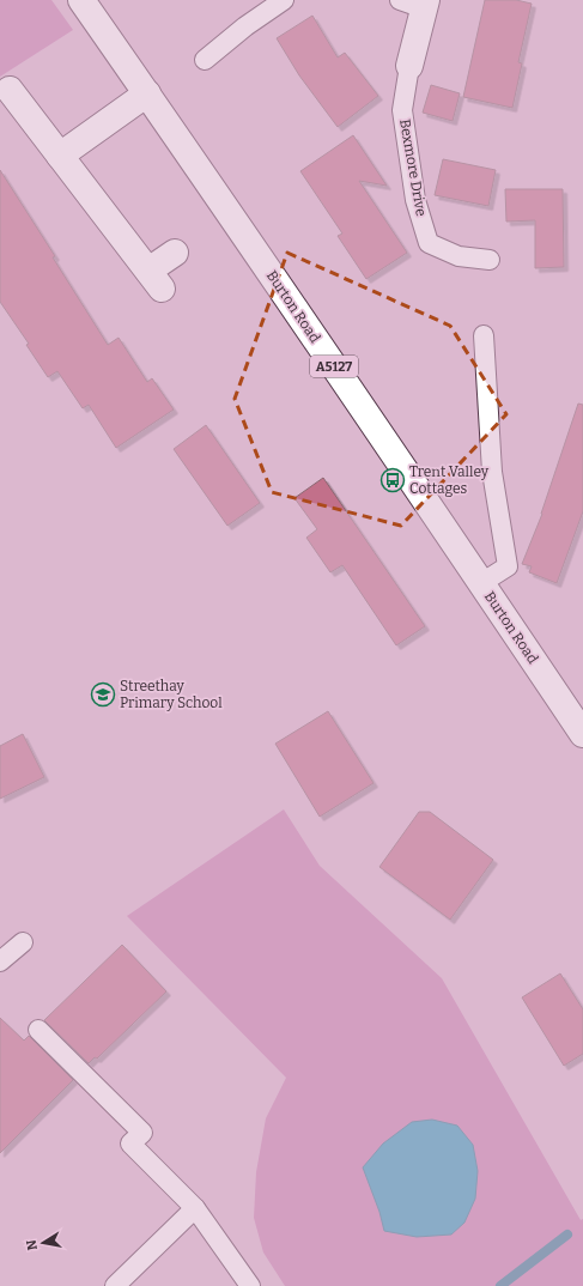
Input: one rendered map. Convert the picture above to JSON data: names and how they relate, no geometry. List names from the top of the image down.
{
  "streets": {
    "main road": ["Bexmore Drive", "Burton Road", "A5127"]
  },
  "places": {
    "bus stop": ["Trent Valley Cottages"],
    "school or university": ["Streethay Primary School"]
  },
  "north": "left"
}
